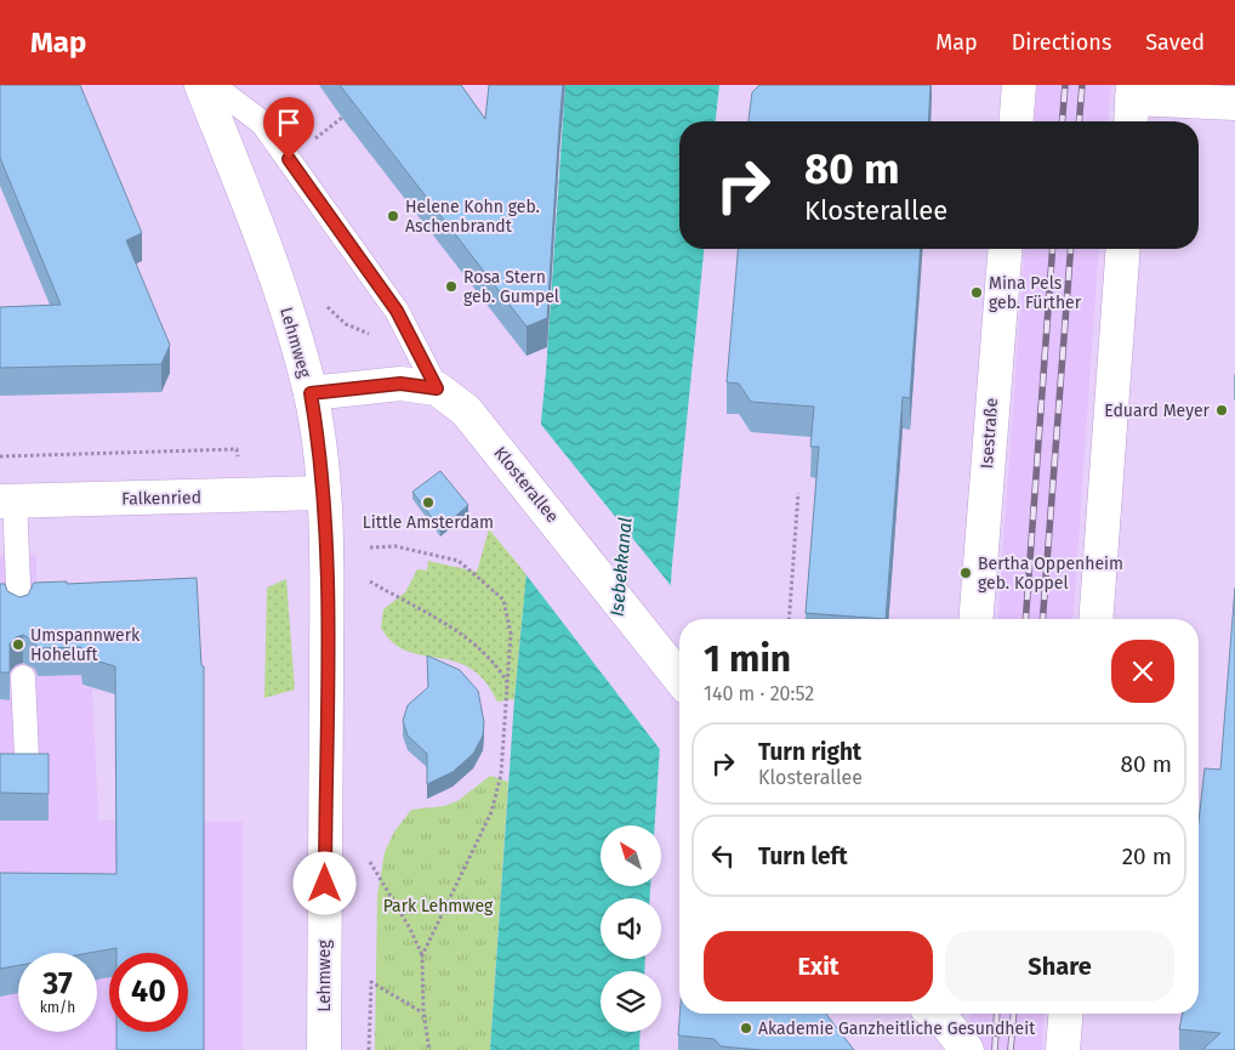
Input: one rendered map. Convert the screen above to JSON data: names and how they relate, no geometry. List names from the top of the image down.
{
  "streets": {
    "street": [
      "Lehmweg",
      "Isestraße",
      "Klosterallee",
      "Falkenried"
    ]
  },
  "crossings": [
    ["Lehmweg", "Klosterallee"],
    ["Lehmweg", "Falkenried"]
  ],
  "water": ["Isebekkanal"],
  "parks": ["Park Lehmweg"],
  "places": [
    "Helene Kohn geb. Aschenbrandt",
    "Rosa Stern geb. Gumpel",
    "Mina Pels geb. Fürther",
    "Eduard Meyer",
    "Little Amsterdam",
    "Bertha Oppenheim geb. Koppel",
    "Umspannwerk Hoheluft",
    "Akademie Ganzheitliche Gesundheit"
  ],
  "north": "top left",
  "page": {
    "header": "Map",
    "nav": ["Map", "Directions", "Saved"],
    "turn": ["80 m", "Klosterallee"],
    "heading": ["1 min", "140 m · 20:52"],
    "list": [
      {
        "name": "Turn right",
        "note": "Klosterallee",
        "value": "80 m"
      },
      {
        "name": "Turn left",
        "value": "20 m"
      }
    ],
    "buttons": ["Exit", "Share"],
    "speed": "37 km/h",
    "limit": "40"
  }
}
